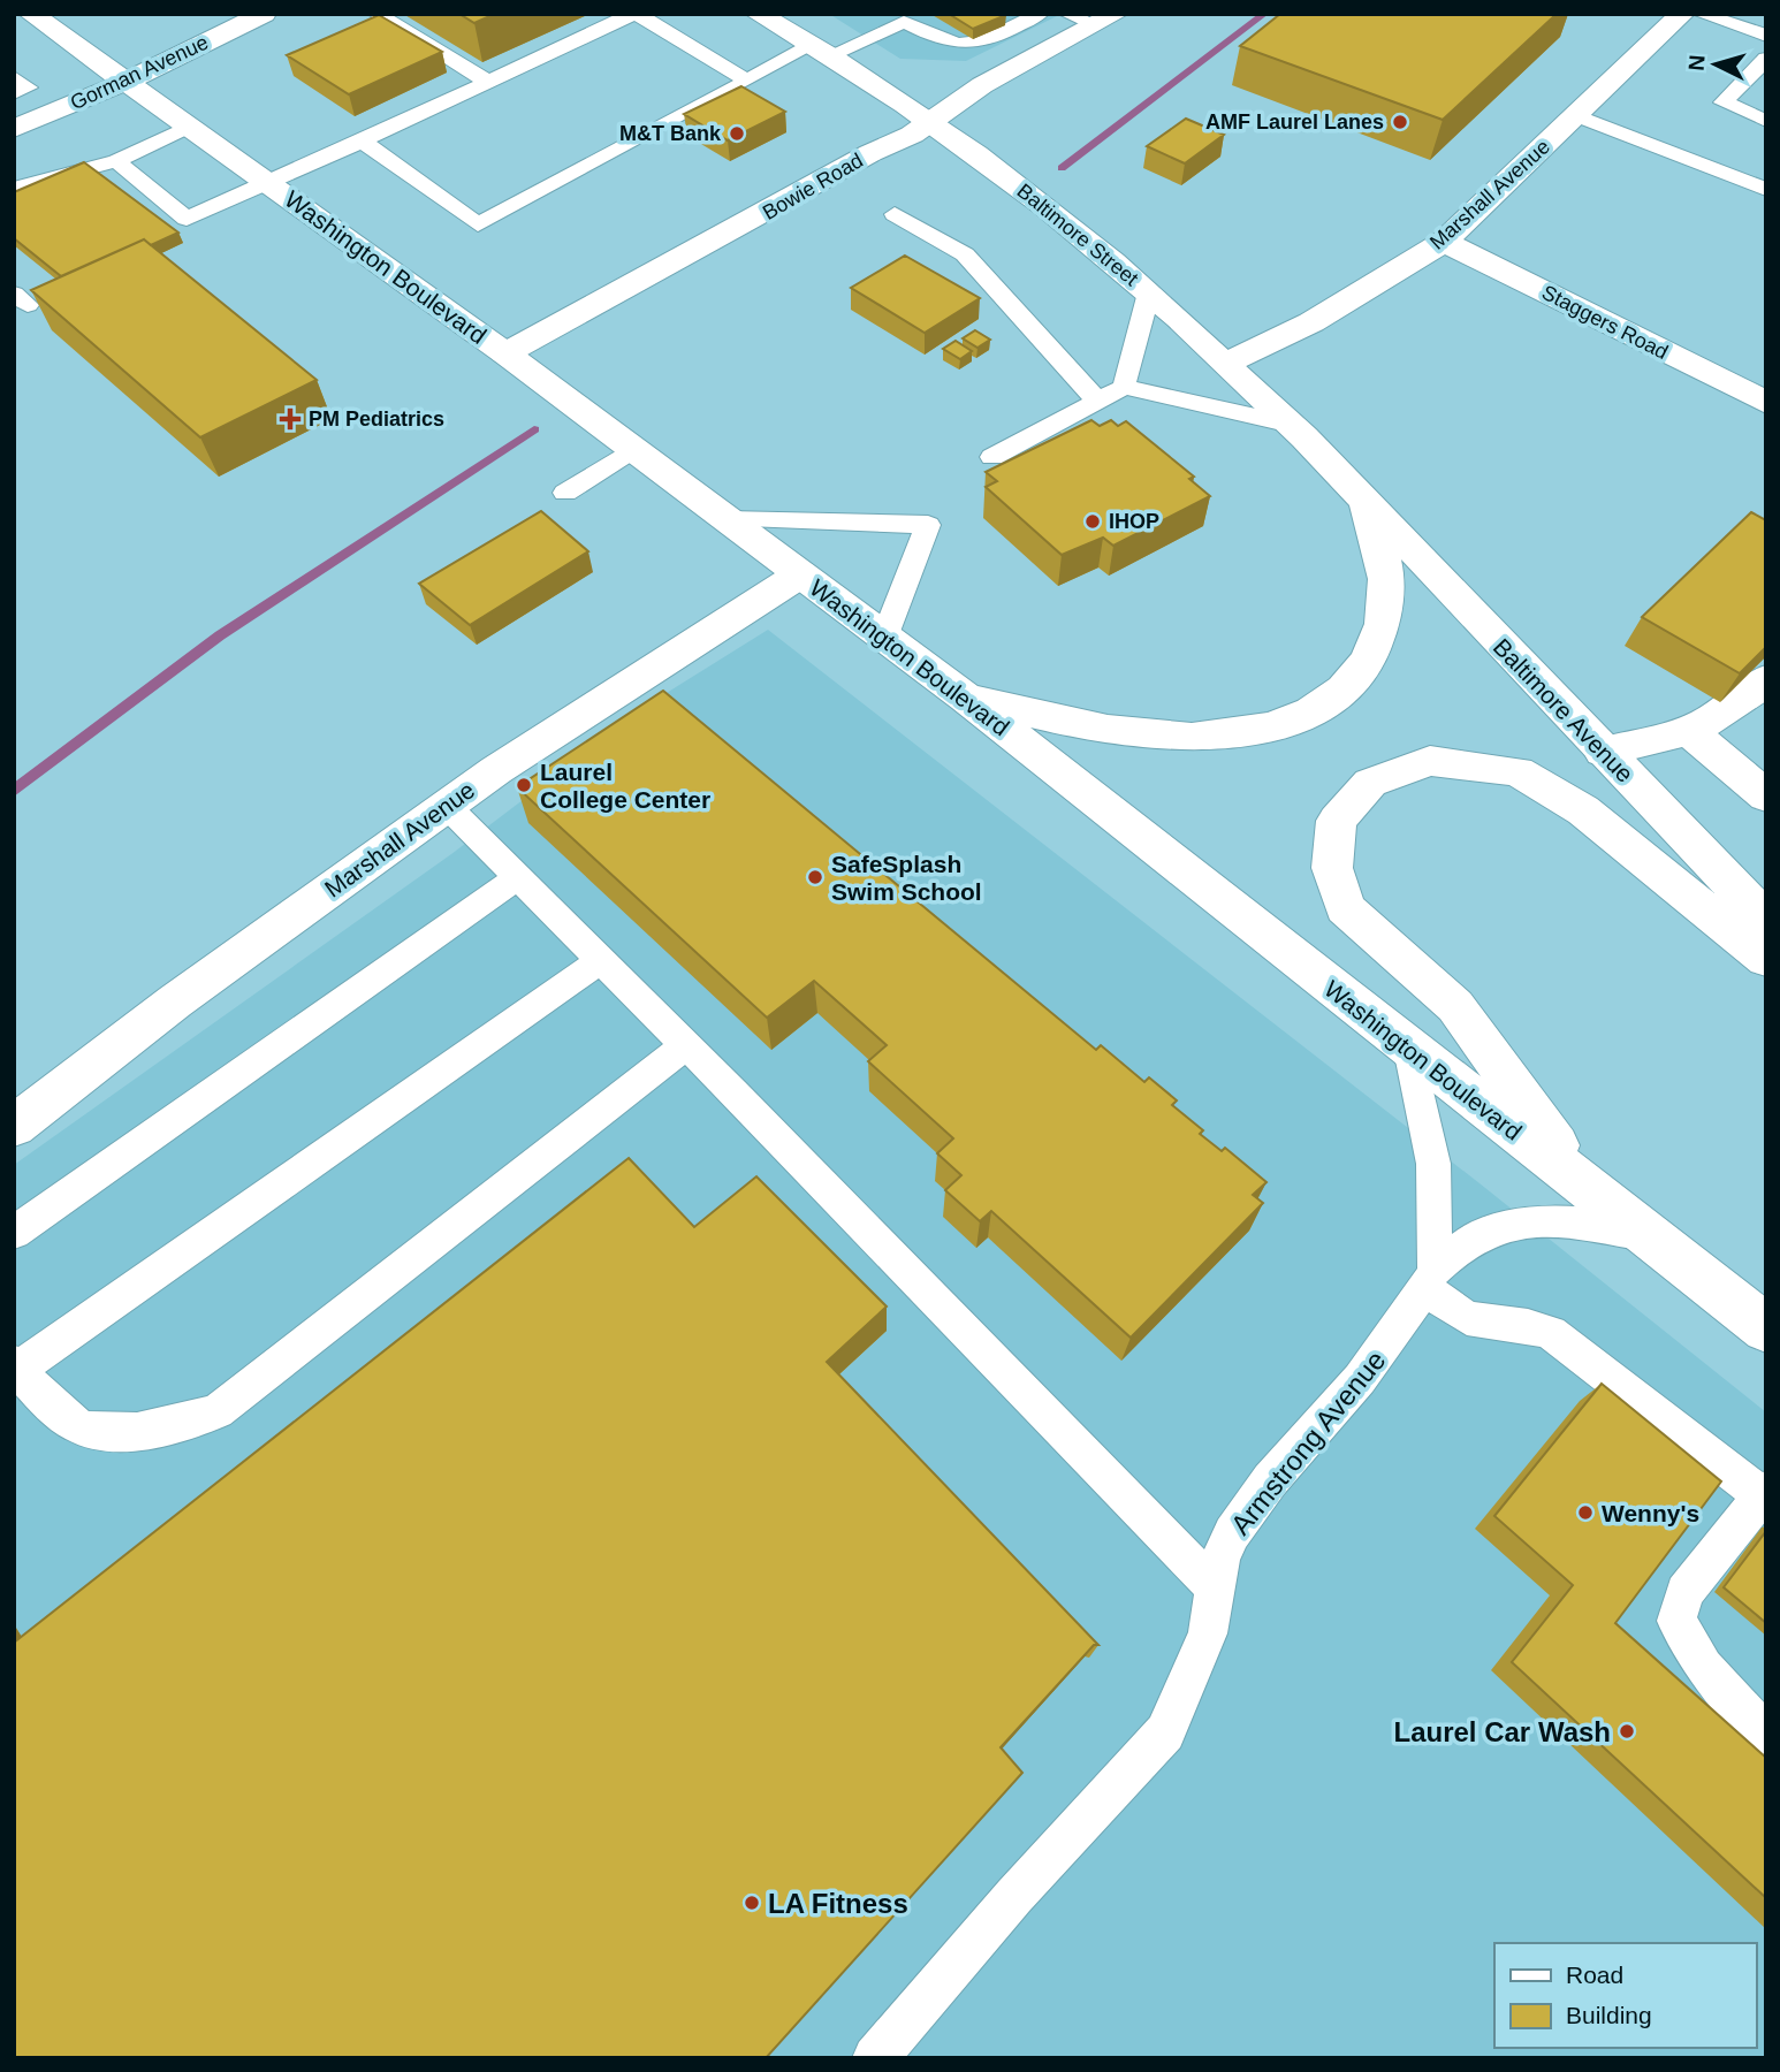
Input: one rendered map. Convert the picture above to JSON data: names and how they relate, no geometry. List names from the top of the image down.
{
  "streets": {
    "main road": [
      "Gorman Avenue",
      "Bowie Road",
      "Marshall Avenue",
      "Baltimore Street",
      "Washington Boulevard",
      "Staggers Road",
      "Baltimore Avenue"
    ],
    "lane": ["Armstrong Avenue"]
  },
  "crossings": [
    ["Gorman Avenue", "Washington Boulevard"],
    ["Bowie Road", "Baltimore Street"],
    ["Bowie Road", "Washington Boulevard"],
    ["Marshall Avenue", "Baltimore Street"],
    ["Marshall Avenue", "Washington Boulevard"],
    ["Marshall Avenue", "Staggers Road"],
    ["Baltimore Street", "Baltimore Avenue"],
    ["Washington Boulevard", "Armstrong Avenue"]
  ],
  "places": {
    "other": [
      "AMF Laurel Lanes",
      "M&T Bank",
      "IHOP",
      "Laurel College Center",
      "SafeSplash Swim School",
      "Wenny's",
      "Laurel Car Wash",
      "LA Fitness"
    ],
    "health": ["PM Pediatrics"]
  },
  "legend": ["Road", "Building"],
  "north": "left"
}
